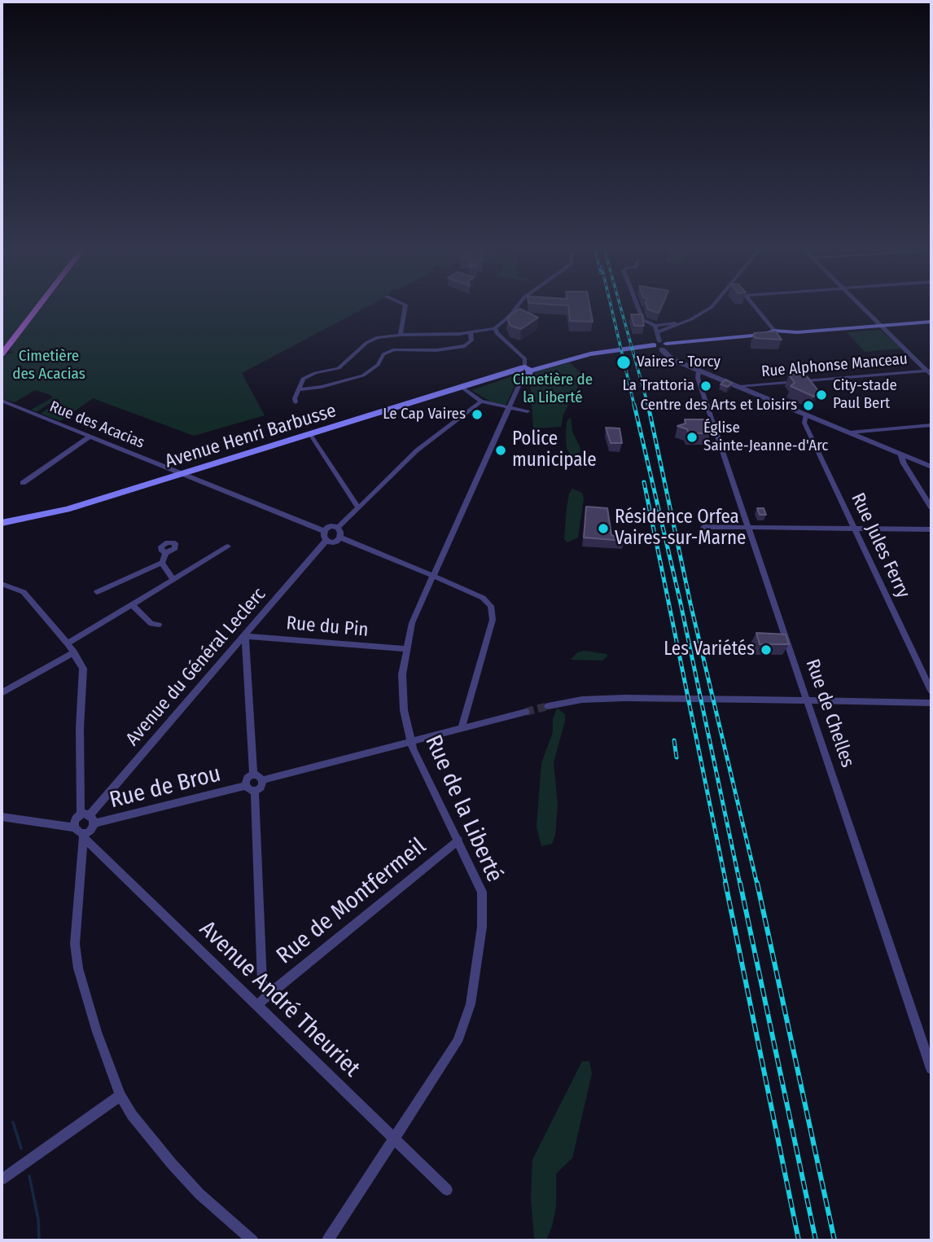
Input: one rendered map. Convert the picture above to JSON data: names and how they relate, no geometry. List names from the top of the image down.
{
  "streets": {
    "main road": ["Avenue Henri Barbusse"],
    "street": [
      "Rue Alphonse Manceau",
      "Rue des Acacias",
      "Rue Jules Ferry",
      "Rue du Pin",
      "Avenue du Général Leclerc",
      "Rue de Chelles",
      "Rue de Brou",
      "Rue de la Liberté",
      "Rue de Montfermeil",
      "Avenue André Theuriet"
    ]
  },
  "crossings": [
    ["Rue des Acacias", "Avenue Henri Barbusse"],
    ["Avenue Henri Barbusse", "Rue de la Liberté"],
    ["Rue du Pin", "Avenue du Général Leclerc"],
    ["Rue du Pin", "Rue de la Liberté"],
    ["Avenue du Général Leclerc", "Rue de Brou"],
    ["Avenue du Général Leclerc", "Avenue André Theuriet"],
    ["Rue de la Liberté", "Rue de Montfermeil"],
    ["Rue de la Liberté", "Avenue André Theuriet"],
    ["Rue de Montfermeil", "Avenue André Theuriet"]
  ],
  "parks": ["Cimetière des Acacias", "Cimetière de la Liberté"],
  "places": [
    "Vaires - Torcy",
    "La Trattoria",
    "City-stade Paul Bert",
    "Centre des Arts et Loisirs",
    "Le Cap Vaires",
    "Église Sainte-Jeanne-d'Arc",
    "Police municipale",
    "Résidence Orfea Vaires-sur-Marne",
    "Les Variétés"
  ]
}
